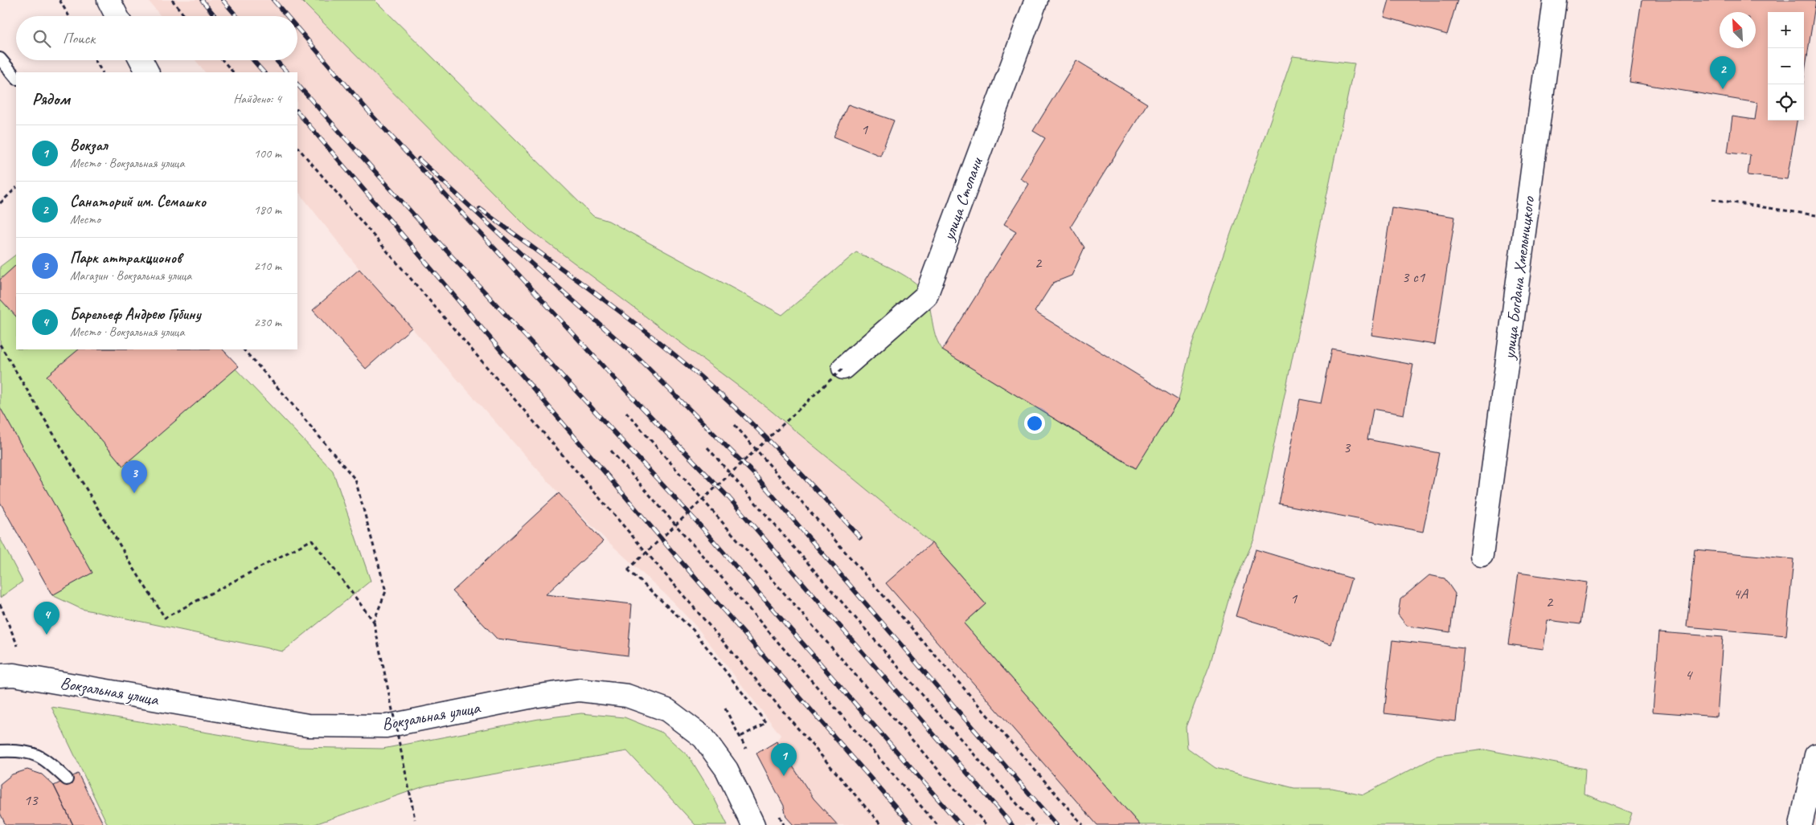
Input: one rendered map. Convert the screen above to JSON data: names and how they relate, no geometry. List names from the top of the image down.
{
  "streets": {
    "street": ["улица Стопани", "улица Богдана Хмельницкого", "Вокзальная улица"]
  },
  "house_numbers": [
    "1",
    "2",
    "3 с1",
    "3",
    "4А",
    "1",
    "2",
    "4",
    "13"
  ],
  "north": "top left",
  "page": {
    "map_buttons": ["+", "−"],
    "search": "Поиск",
    "pins": [
      "2",
      "3",
      "4",
      "1"
    ],
    "heading": ["Рядом", "Найдено: 4"],
    "list": [
      {
        "mark": "1",
        "name": "Вокзал",
        "note": "Место · Вокзальная улица",
        "value": "100 m"
      },
      {
        "mark": "2",
        "name": "Санаторий им. Семашко",
        "note": "Место",
        "value": "180 m"
      },
      {
        "mark": "3",
        "name": "Парк аттракционов",
        "note": "Магазин · Вокзальная улица",
        "value": "210 m"
      },
      {
        "mark": "4",
        "name": "Барельеф Андрею Губину",
        "note": "Место · Вокзальная улица",
        "value": "230 m"
      }
    ]
  }
}
